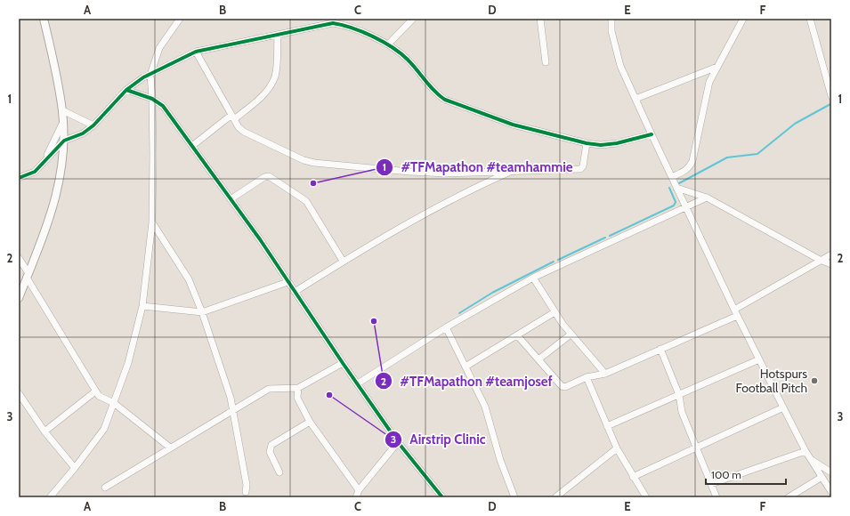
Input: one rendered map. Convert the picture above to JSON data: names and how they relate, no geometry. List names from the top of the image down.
{
  "places": [
    "#TFMapathon #teamhammie",
    "#TFMapathon #teamjosef",
    "Hotspurs Football Pitch",
    "Airstrip Clinic"
  ],
  "scale_bar": "100 m",
  "grid": {
    "columns": [
      "A",
      "B",
      "C",
      "D",
      "E",
      "F"
    ],
    "rows": ["1", "2", "3"]
  }
}
